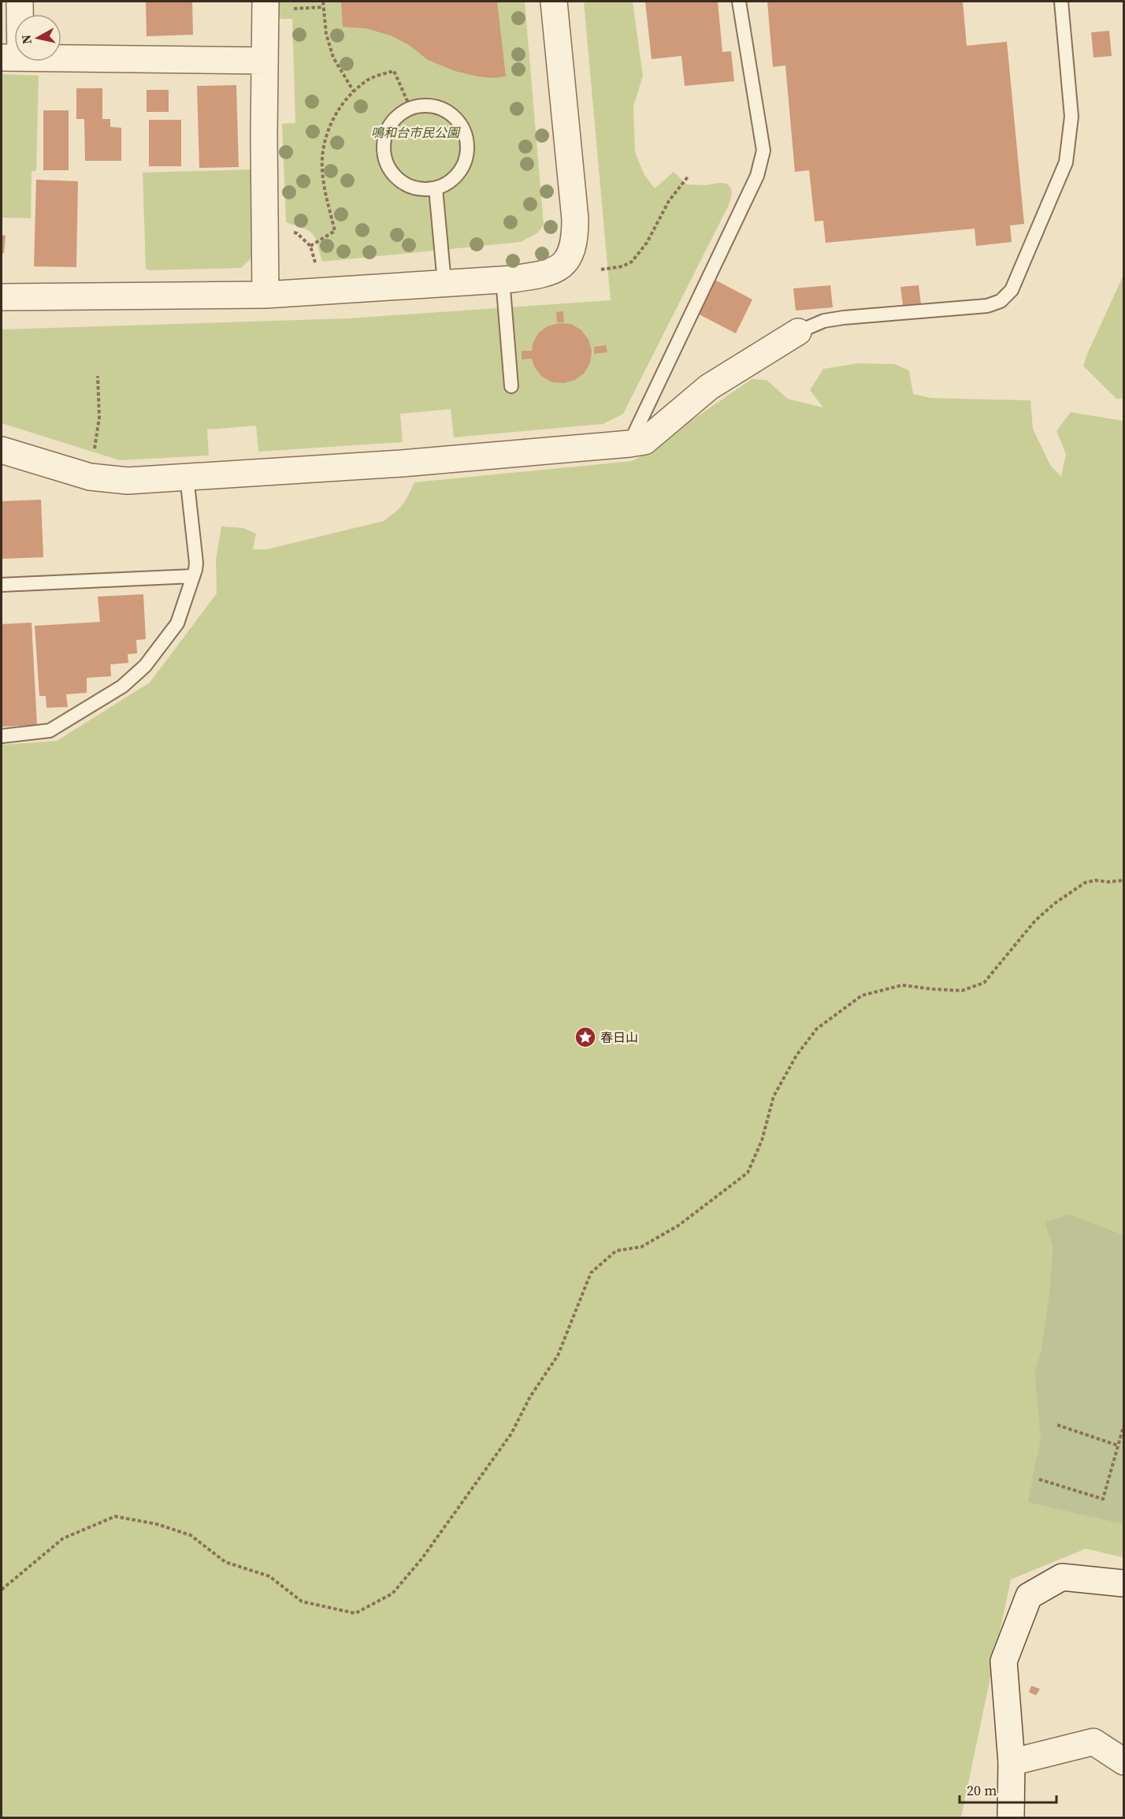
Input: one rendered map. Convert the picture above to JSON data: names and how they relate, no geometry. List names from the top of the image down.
{
  "parks": ["鳴和台市民公園"],
  "places": {
    "place": ["春日山"]
  },
  "scale_bar": "20 m",
  "north": "left"
}
